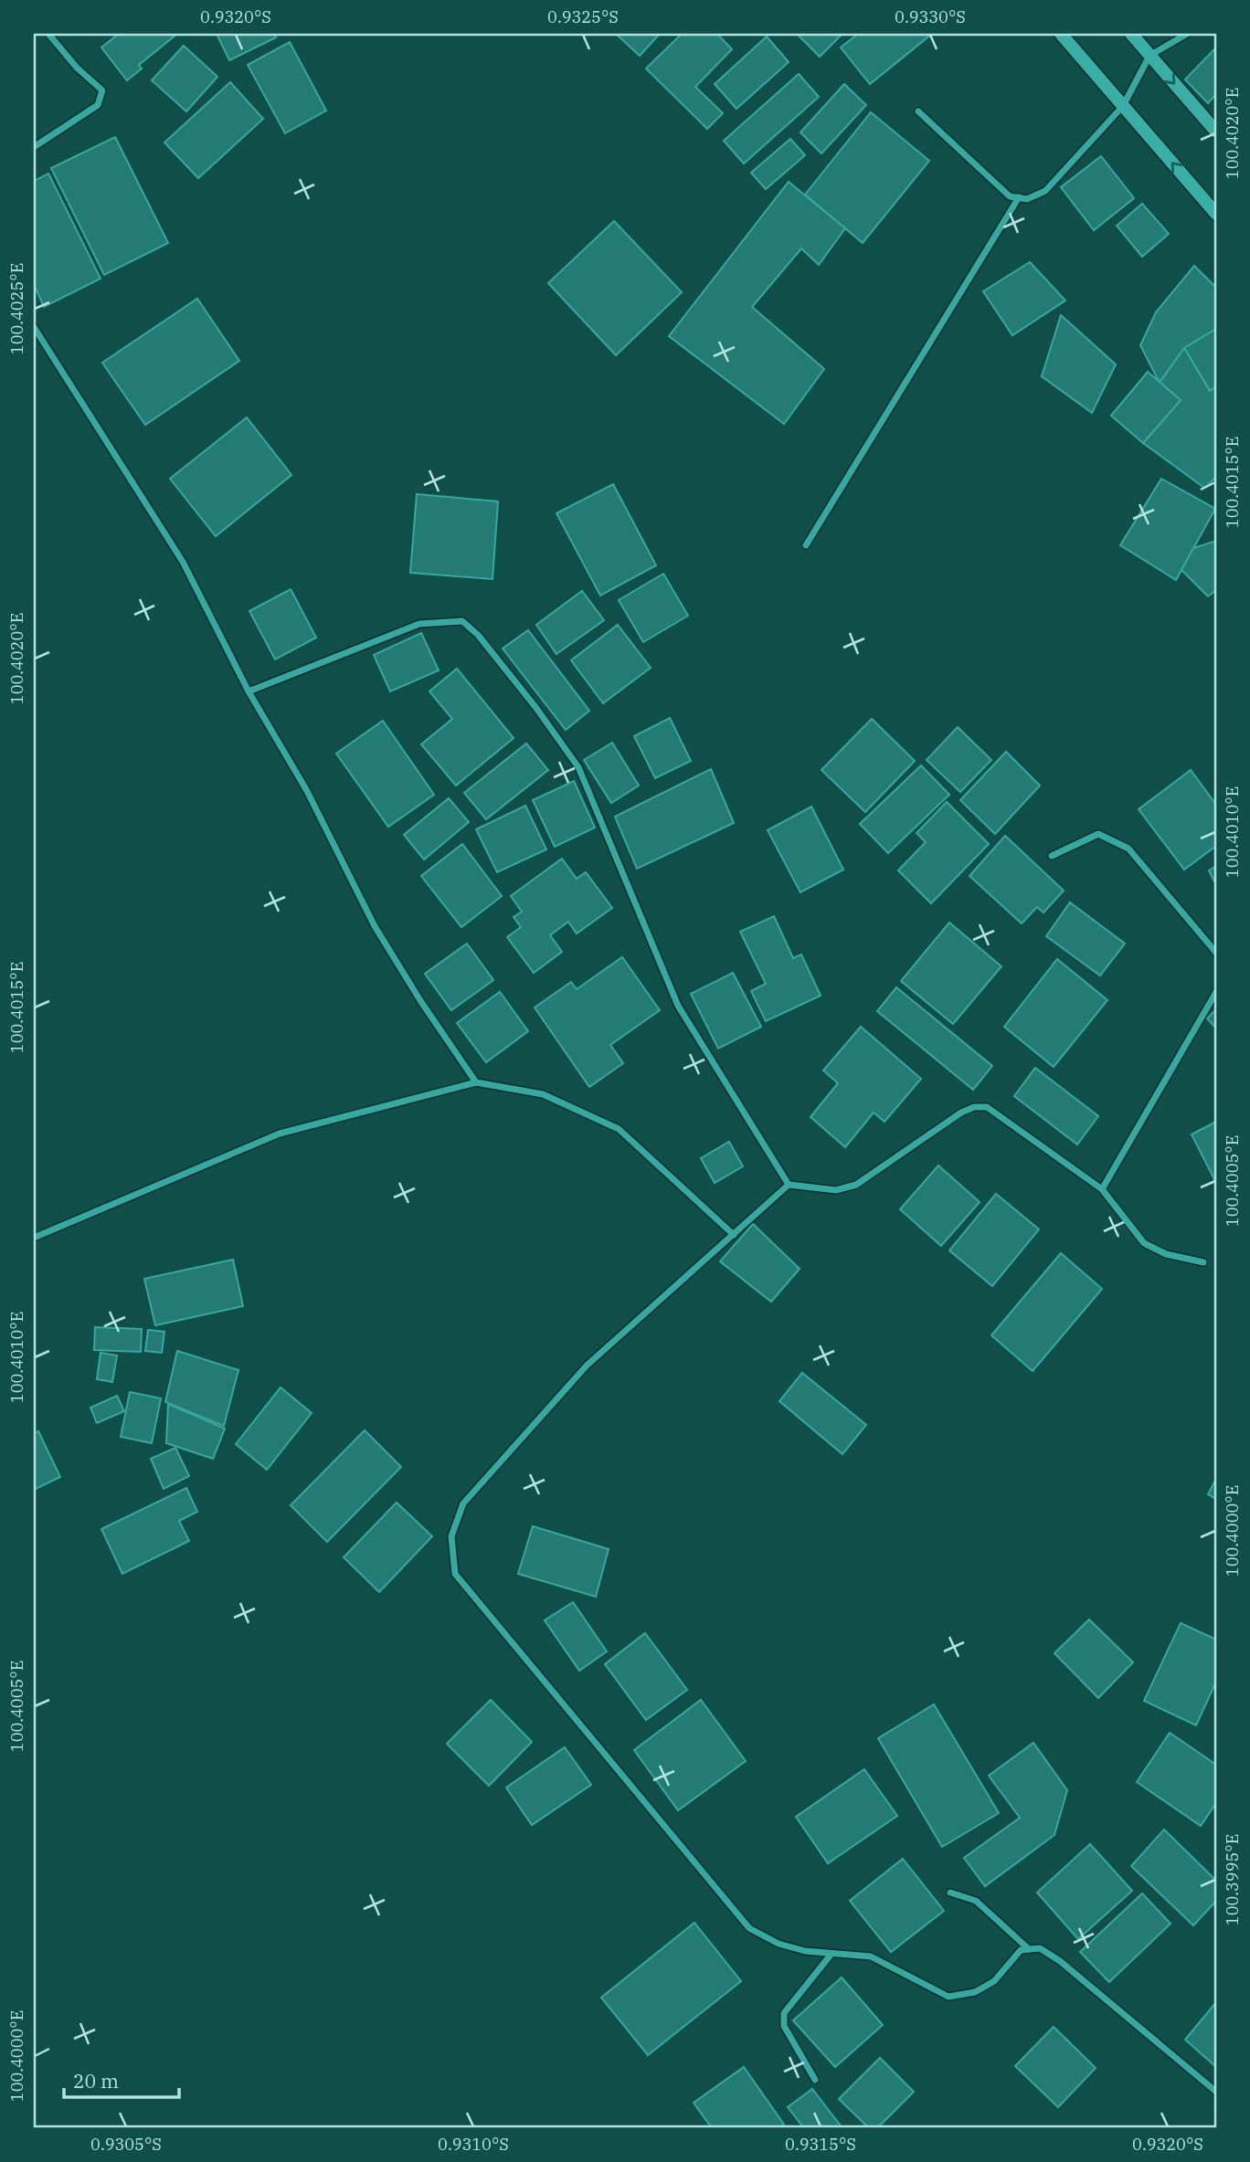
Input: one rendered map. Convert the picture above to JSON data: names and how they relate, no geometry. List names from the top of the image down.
{
  "scale_bar": "20 m",
  "coordinates": [
    "0.9320°S",
    "0.9325°S",
    "0.9330°S",
    "100.4020°E",
    "100.4025°E",
    "100.4015°E",
    "100.4010°E",
    "100.4005°E",
    "100.4000°E",
    "100.3995°E",
    "0.9305°S",
    "0.9310°S",
    "0.9315°S"
  ]
}
